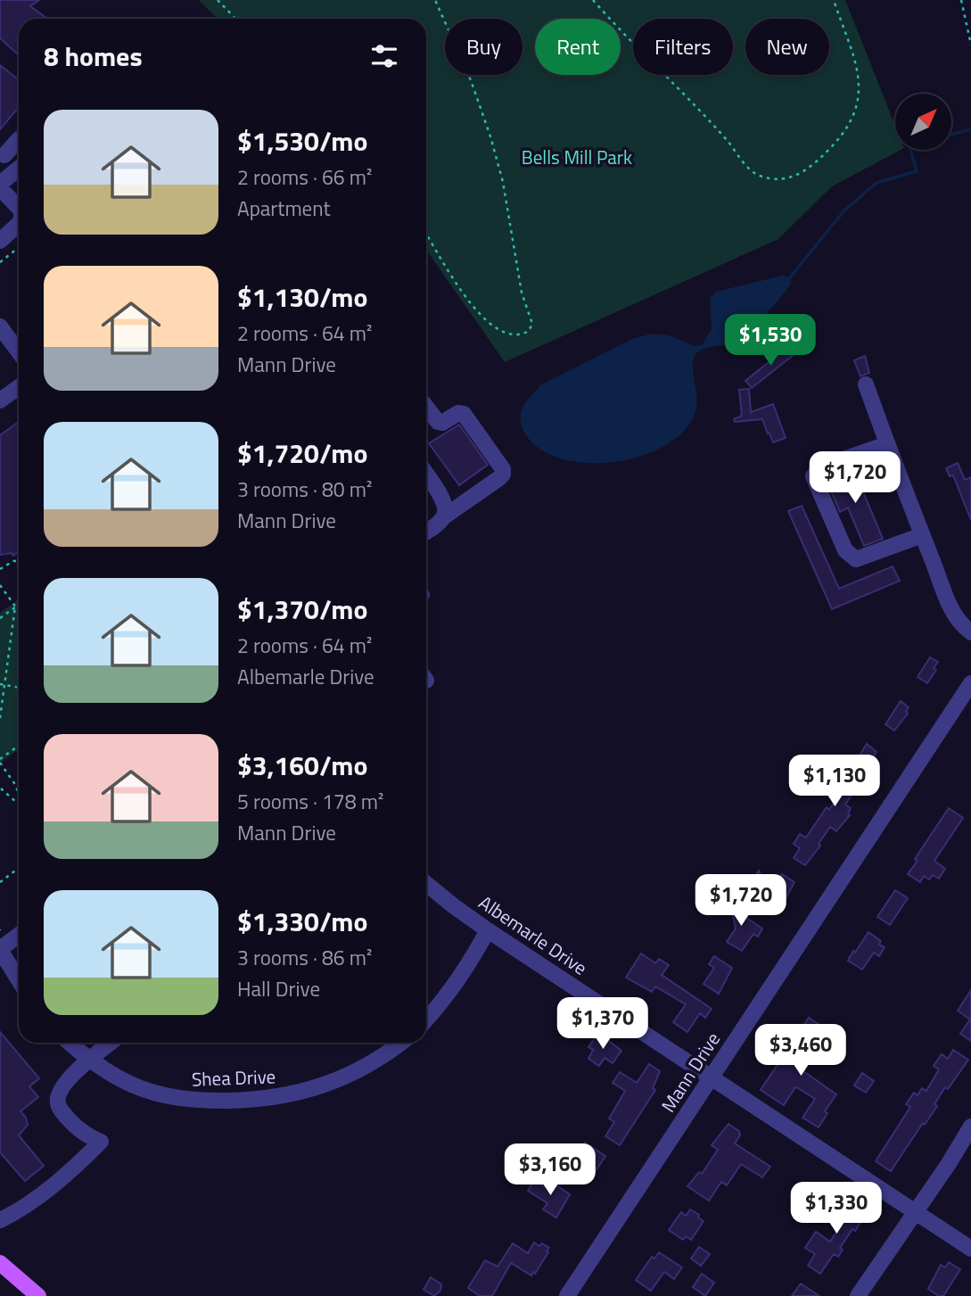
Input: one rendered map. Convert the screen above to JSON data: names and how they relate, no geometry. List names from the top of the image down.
{
  "streets": {
    "street": ["Albemarle Drive", "Mann Drive", "Shea Drive"]
  },
  "crossings": [
    ["Albemarle Drive", "Mann Drive"]
  ],
  "parks": ["Bells Mill Park"],
  "north": "top right",
  "page": {
    "chip": [
      "Buy",
      "Rent",
      "Filters",
      "New"
    ],
    "heading": "8 homes",
    "list": [
      {
        "name": "$1,530/mo",
        "note": "2 rooms · 66 m² · Apartment"
      },
      {
        "name": "$1,130/mo",
        "note": "2 rooms · 64 m² · Mann Drive"
      },
      {
        "name": "$1,720/mo",
        "note": "3 rooms · 80 m² · Mann Drive"
      },
      {
        "name": "$1,370/mo",
        "note": "2 rooms · 64 m² · Albemarle Drive"
      },
      {
        "name": "$3,160/mo",
        "note": "5 rooms · 178 m² · Mann Drive"
      },
      {
        "name": "$1,330/mo",
        "note": "3 rooms · 86 m² · Hall Drive"
      }
    ],
    "price": [
      "$1,530",
      "$1,720",
      "$1,130",
      "$1,720",
      "$1,370",
      "$3,460",
      "$3,160",
      "$1,330"
    ]
  }
}
